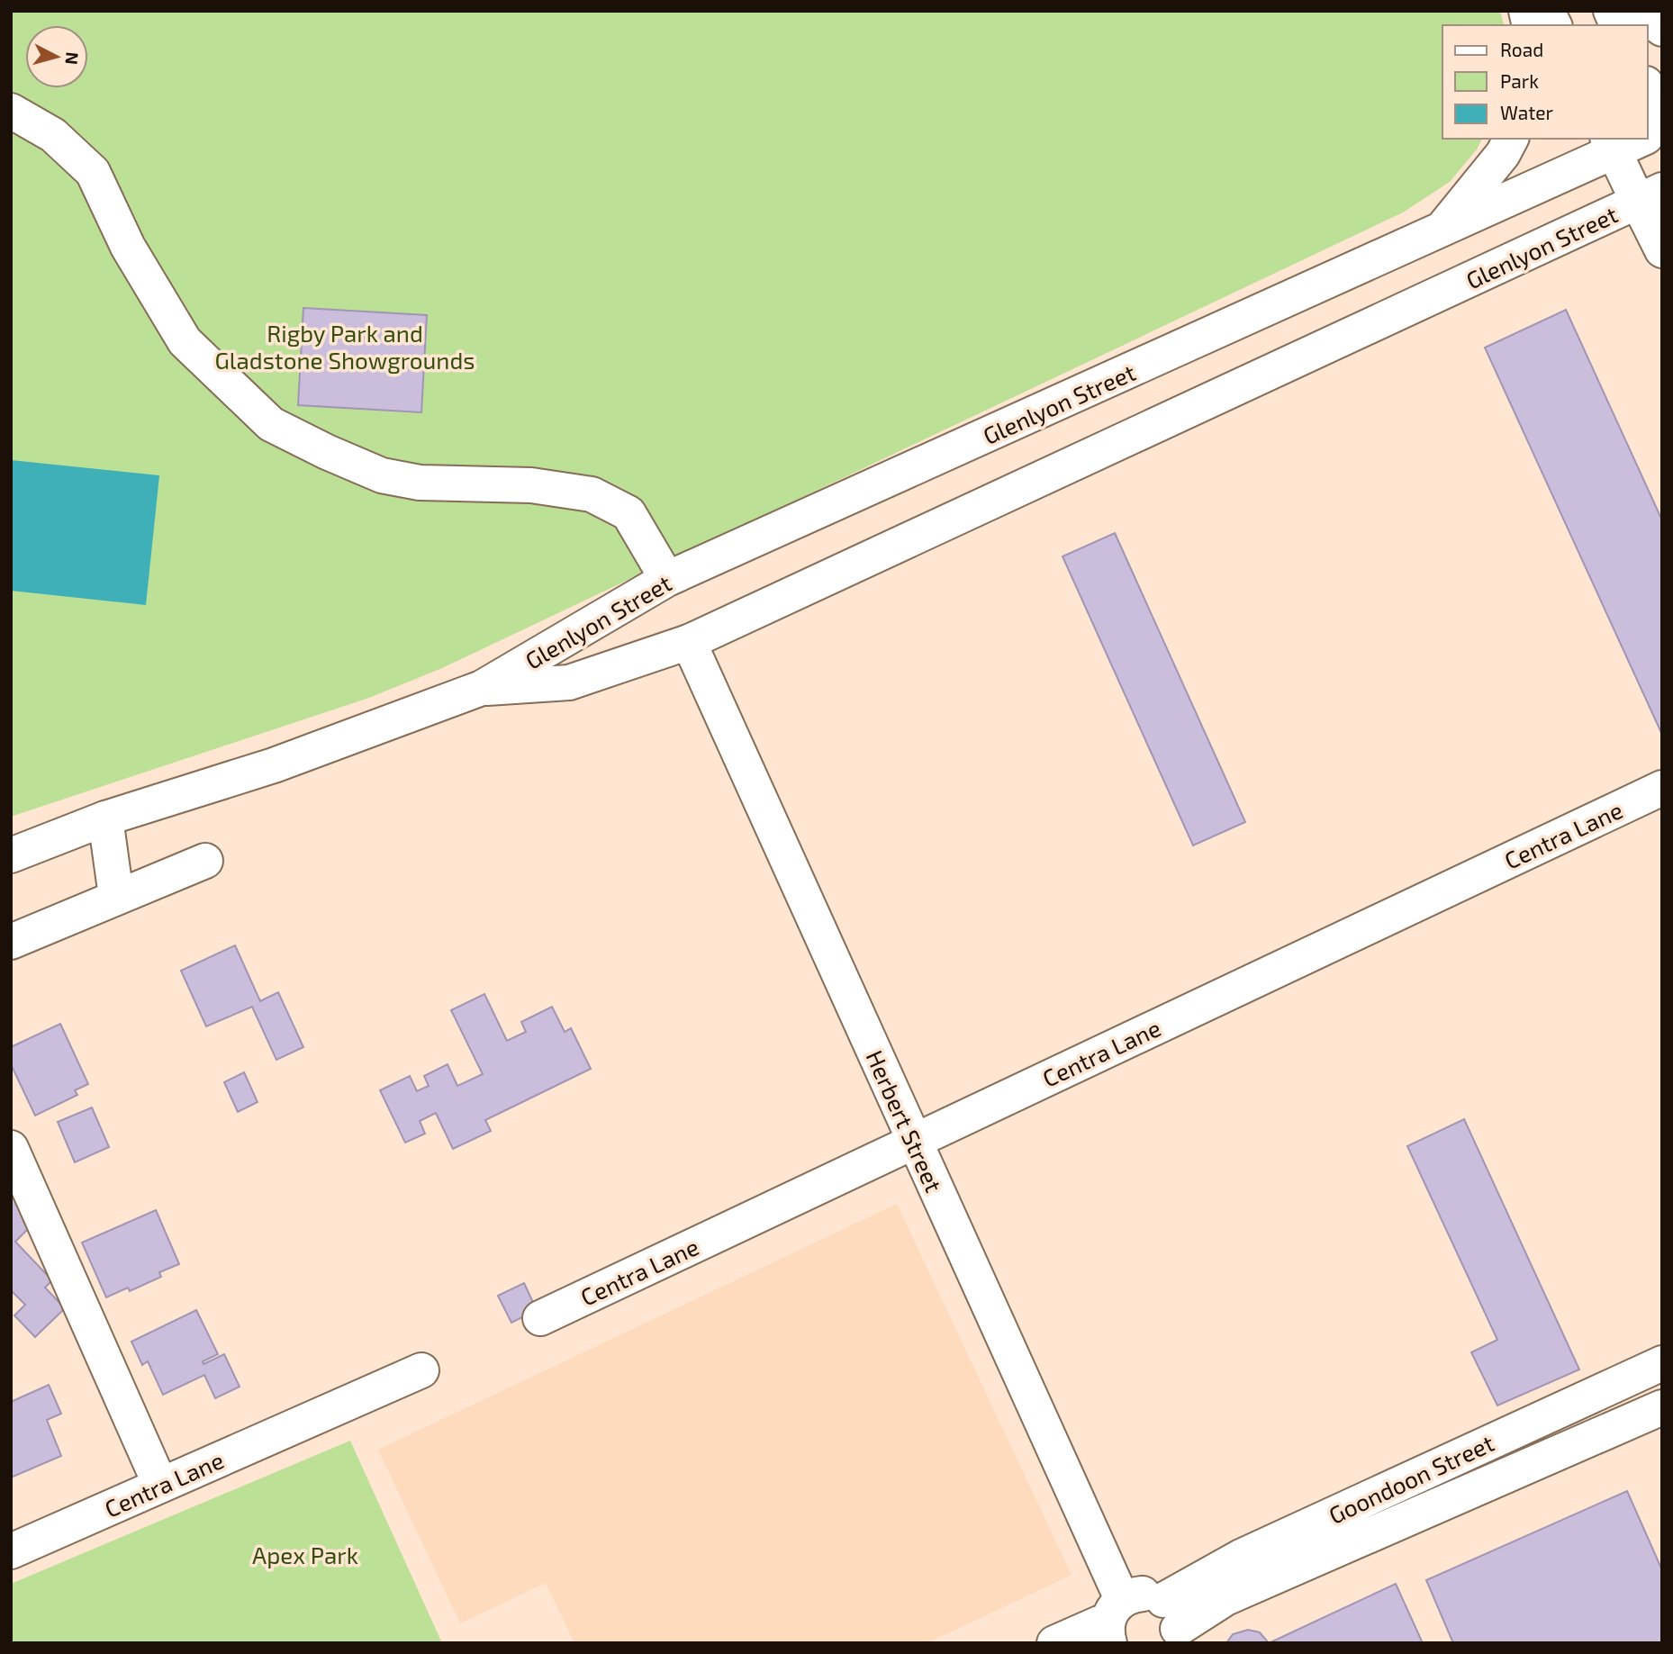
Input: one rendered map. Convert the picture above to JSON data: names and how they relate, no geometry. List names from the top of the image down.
{
  "streets": {
    "main road": [
      "Glenlyon Street",
      "Centra Lane",
      "Herbert Street",
      "Goondoon Street"
    ]
  },
  "crossings": [
    ["Glenlyon Street", "Herbert Street"],
    ["Centra Lane", "Herbert Street"]
  ],
  "parks": ["Rigby Park and Gladstone Showgrounds", "Apex Park"],
  "legend": ["Road", "Park", "Water"],
  "north": "right"
}
